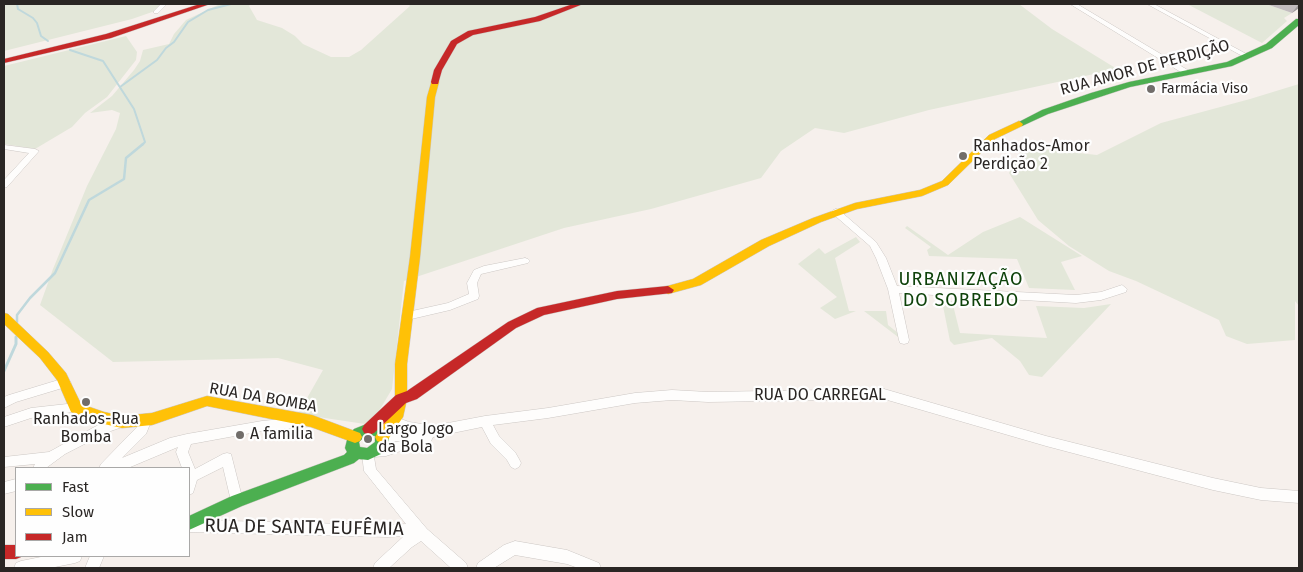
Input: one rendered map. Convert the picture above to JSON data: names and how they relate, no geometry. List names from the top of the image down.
{
  "streets": {
    "street": [
      "RUA AMOR DE PERDIÇÃO",
      "RUA DO CARREGAL",
      "RUA DA BOMBA",
      "RUA DE SANTA EUFÊMIA"
    ]
  },
  "districts": ["URBANIZAÇÃO DO SOBREDO"],
  "places": [
    "Farmácia Viso",
    "Ranhados-Amor Perdição 2",
    "Ranhados-Rua Bomba",
    "A familia",
    "Largo Jogo da Bola"
  ],
  "legend": ["Fast", "Slow", "Jam"]
}
